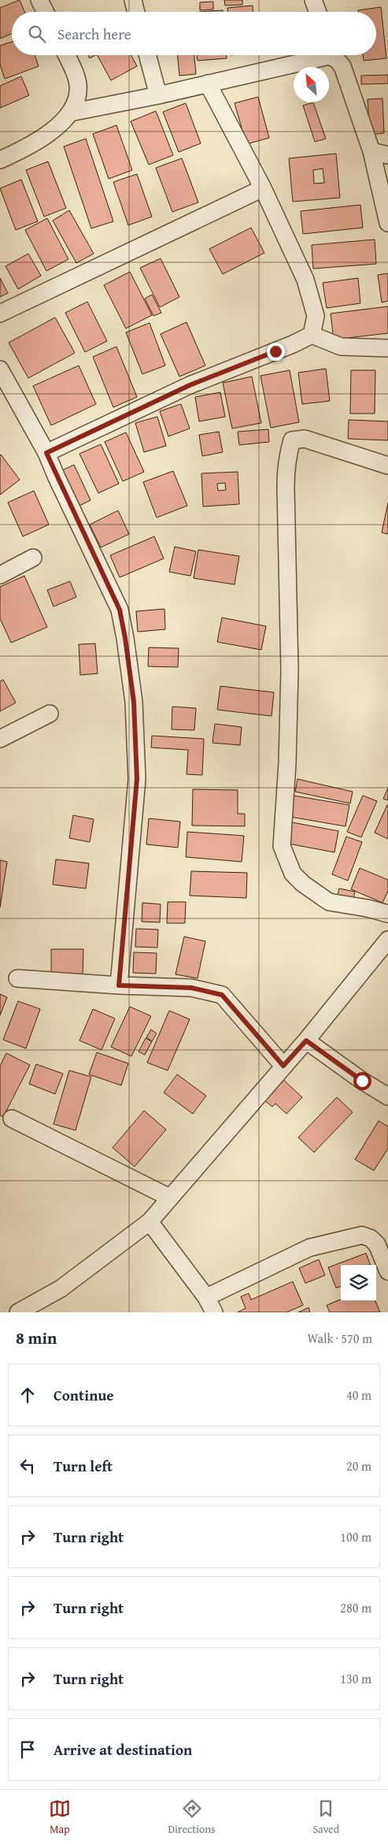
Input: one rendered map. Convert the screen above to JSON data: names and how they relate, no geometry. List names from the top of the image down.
{
  "north": "top left",
  "page": {
    "search": "Search here",
    "heading": ["8 min", "Walk · 570 m"],
    "list": [
      ["Continue", "40 m"],
      ["Turn left", "20 m"],
      ["Turn right", "100 m"],
      ["Turn right", "280 m"],
      ["Turn right", "130 m"],
      "Arrive at destination"
    ],
    "nav": ["Map", "Directions", "Saved"]
  }
}
